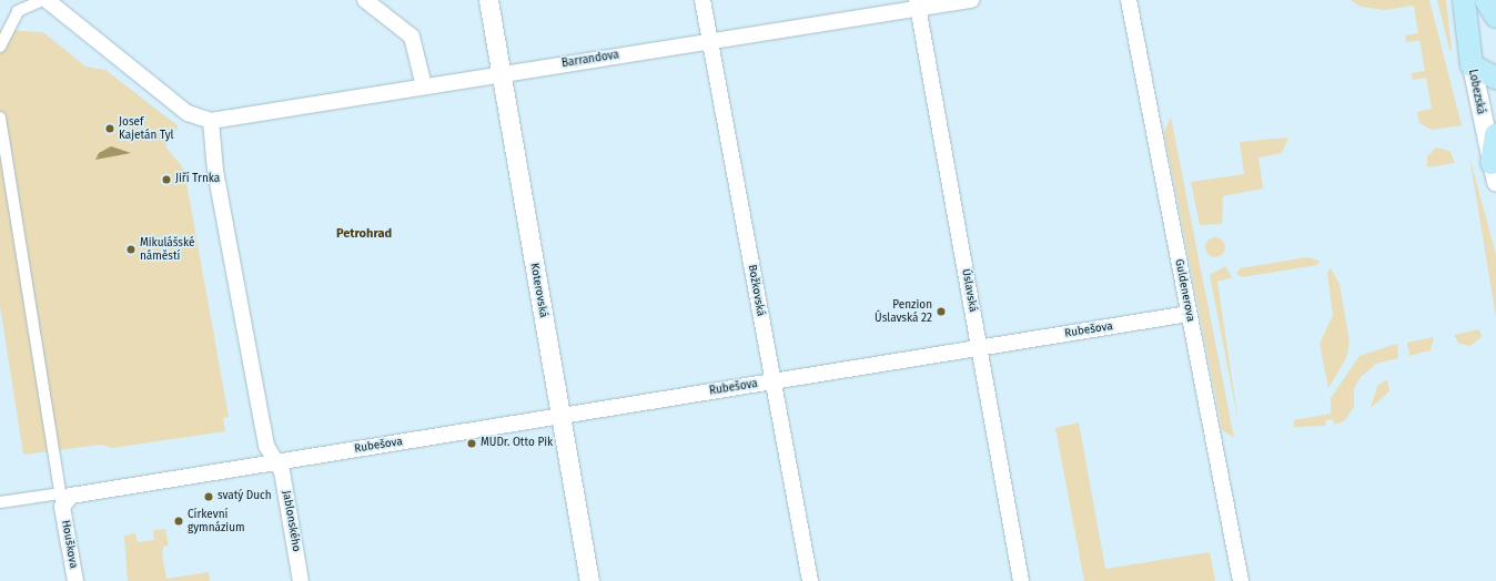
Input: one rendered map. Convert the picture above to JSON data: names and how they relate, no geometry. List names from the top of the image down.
{
  "streets": {
    "main road": ["Lobezská"],
    "street": [
      "Barrandova",
      "Koterovská",
      "Božkovská",
      "Úslavská",
      "Guldenerova",
      "Rubešova",
      "Jablonského",
      "Houškova"
    ]
  },
  "crossings": [
    ["Barrandova", "Koterovská"],
    ["Barrandova", "Božkovská"],
    ["Barrandova", "Úslavská"],
    ["Koterovská", "Rubešova"],
    ["Božkovská", "Rubešova"],
    ["Úslavská", "Rubešova"],
    ["Guldenerova", "Rubešova"],
    ["Rubešova", "Jablonského"]
  ],
  "districts": ["Petrohrad"],
  "places": [
    "Josef Kajetán Tyl",
    "Jiří Trnka",
    "Mikulášské náměstí",
    "Penzion Úslavská 22",
    "MUDr. Otto Pik",
    "svatý Duch",
    "Církevní gymnázium"
  ]
}
